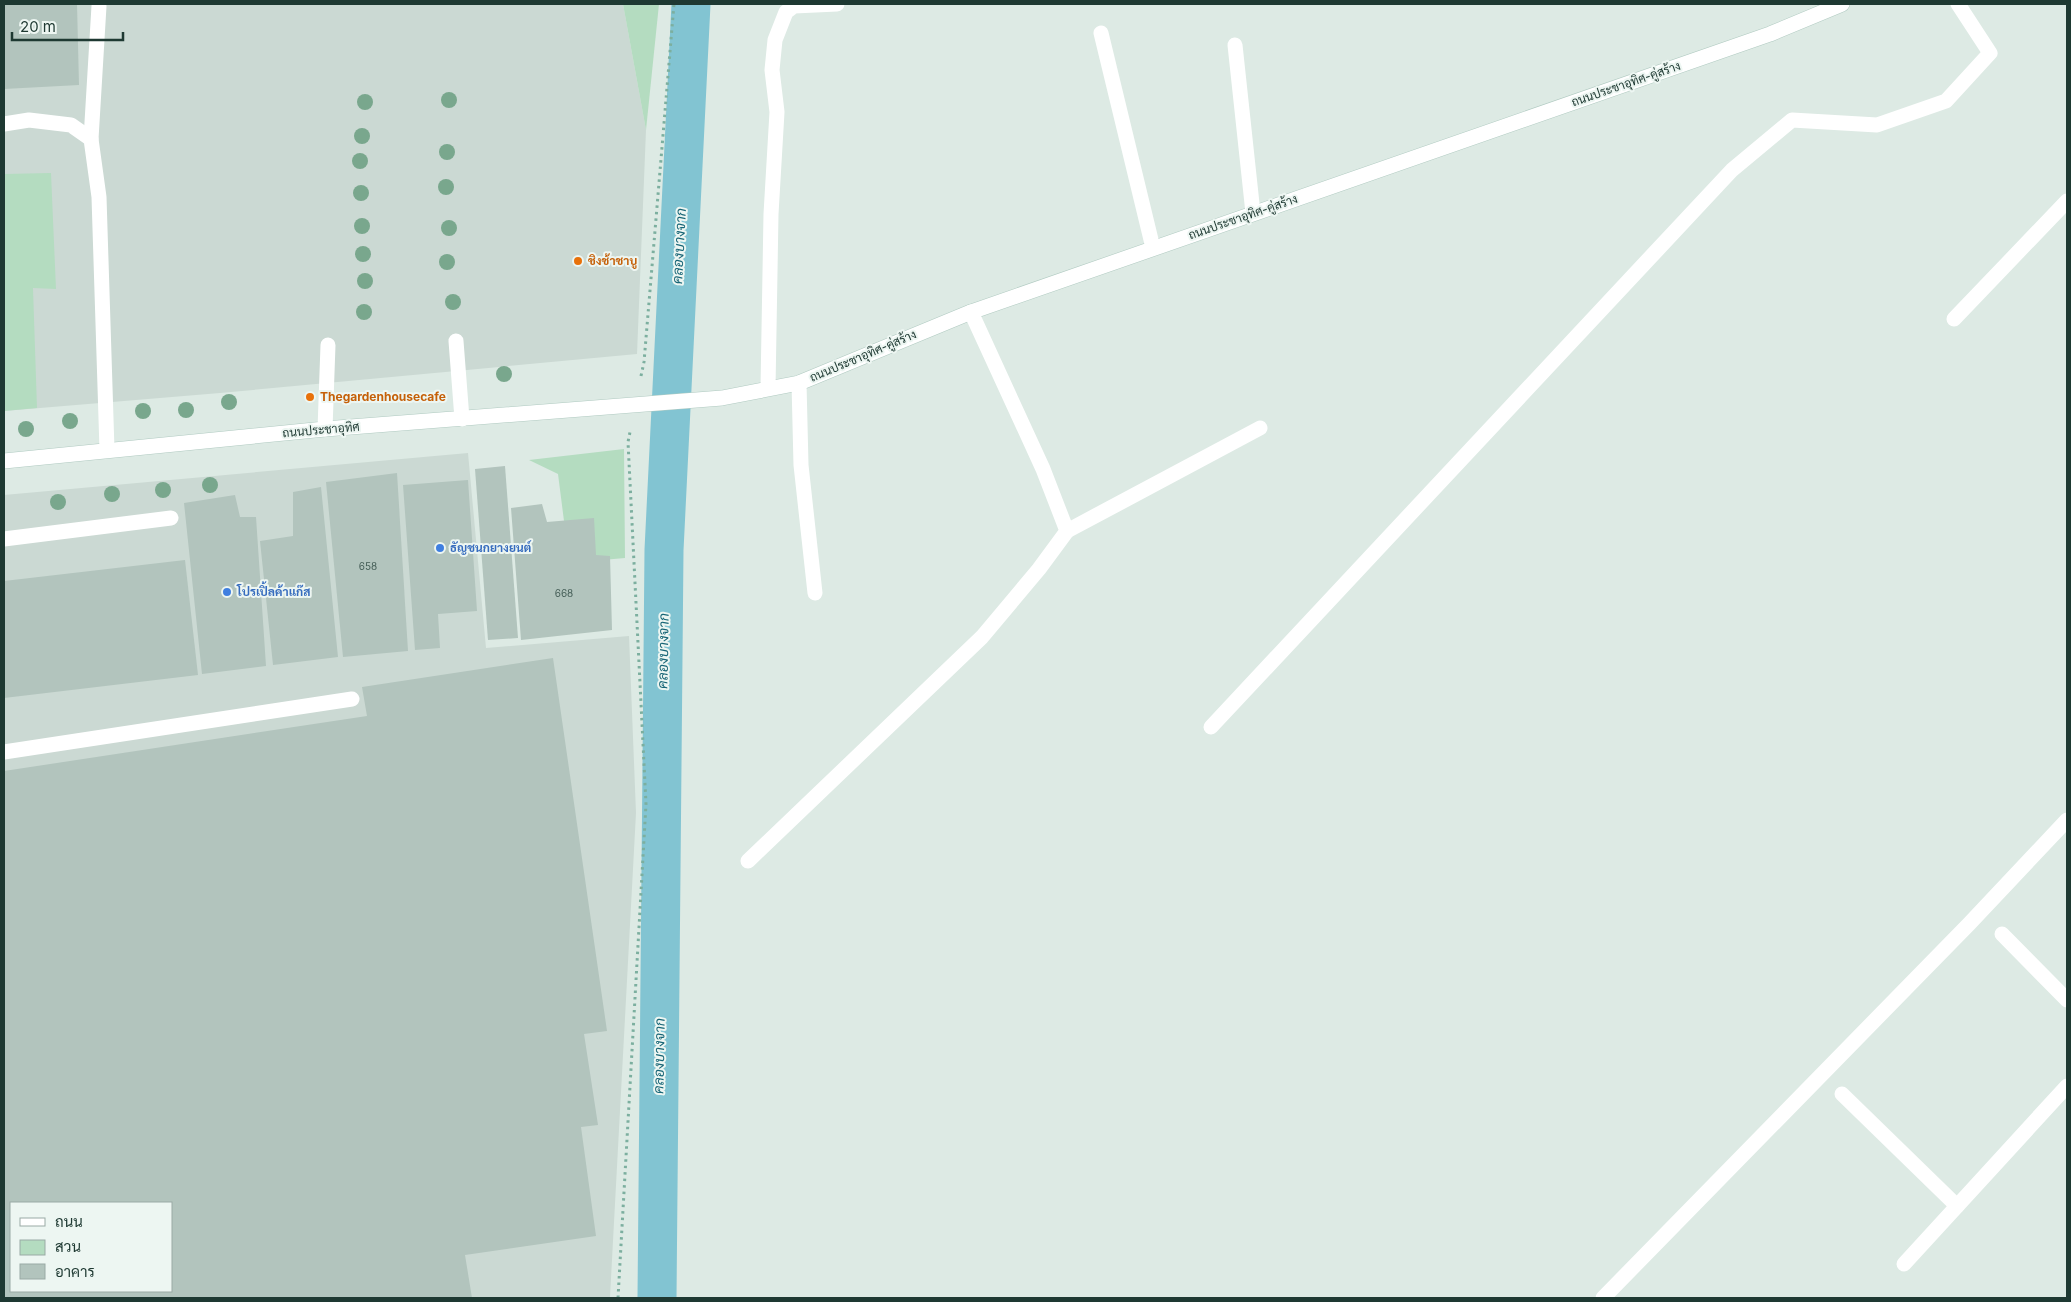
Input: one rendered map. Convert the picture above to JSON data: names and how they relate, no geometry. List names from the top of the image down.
{
  "streets": {
    "main road": ["ถนนประชาอุทิศ-คู่สร้าง", "ถนนประชาอุทิศ"]
  },
  "crossings": [
    ["ถนนประชาอุทิศ-คู่สร้าง", "ถนนประชาอุทิศ"]
  ],
  "water": ["คลองบางจาก"],
  "places": [
    "ชิงช้าชาบู",
    "Thegardenhousecafe",
    "ธัญชนกยางยนต์",
    "โปรเปิ้ลค้าแก๊ส"
  ],
  "house_numbers": ["658", "668"],
  "legend": ["ถนน", "สวน", "อาคาร"],
  "scale_bar": "20 m"
}
